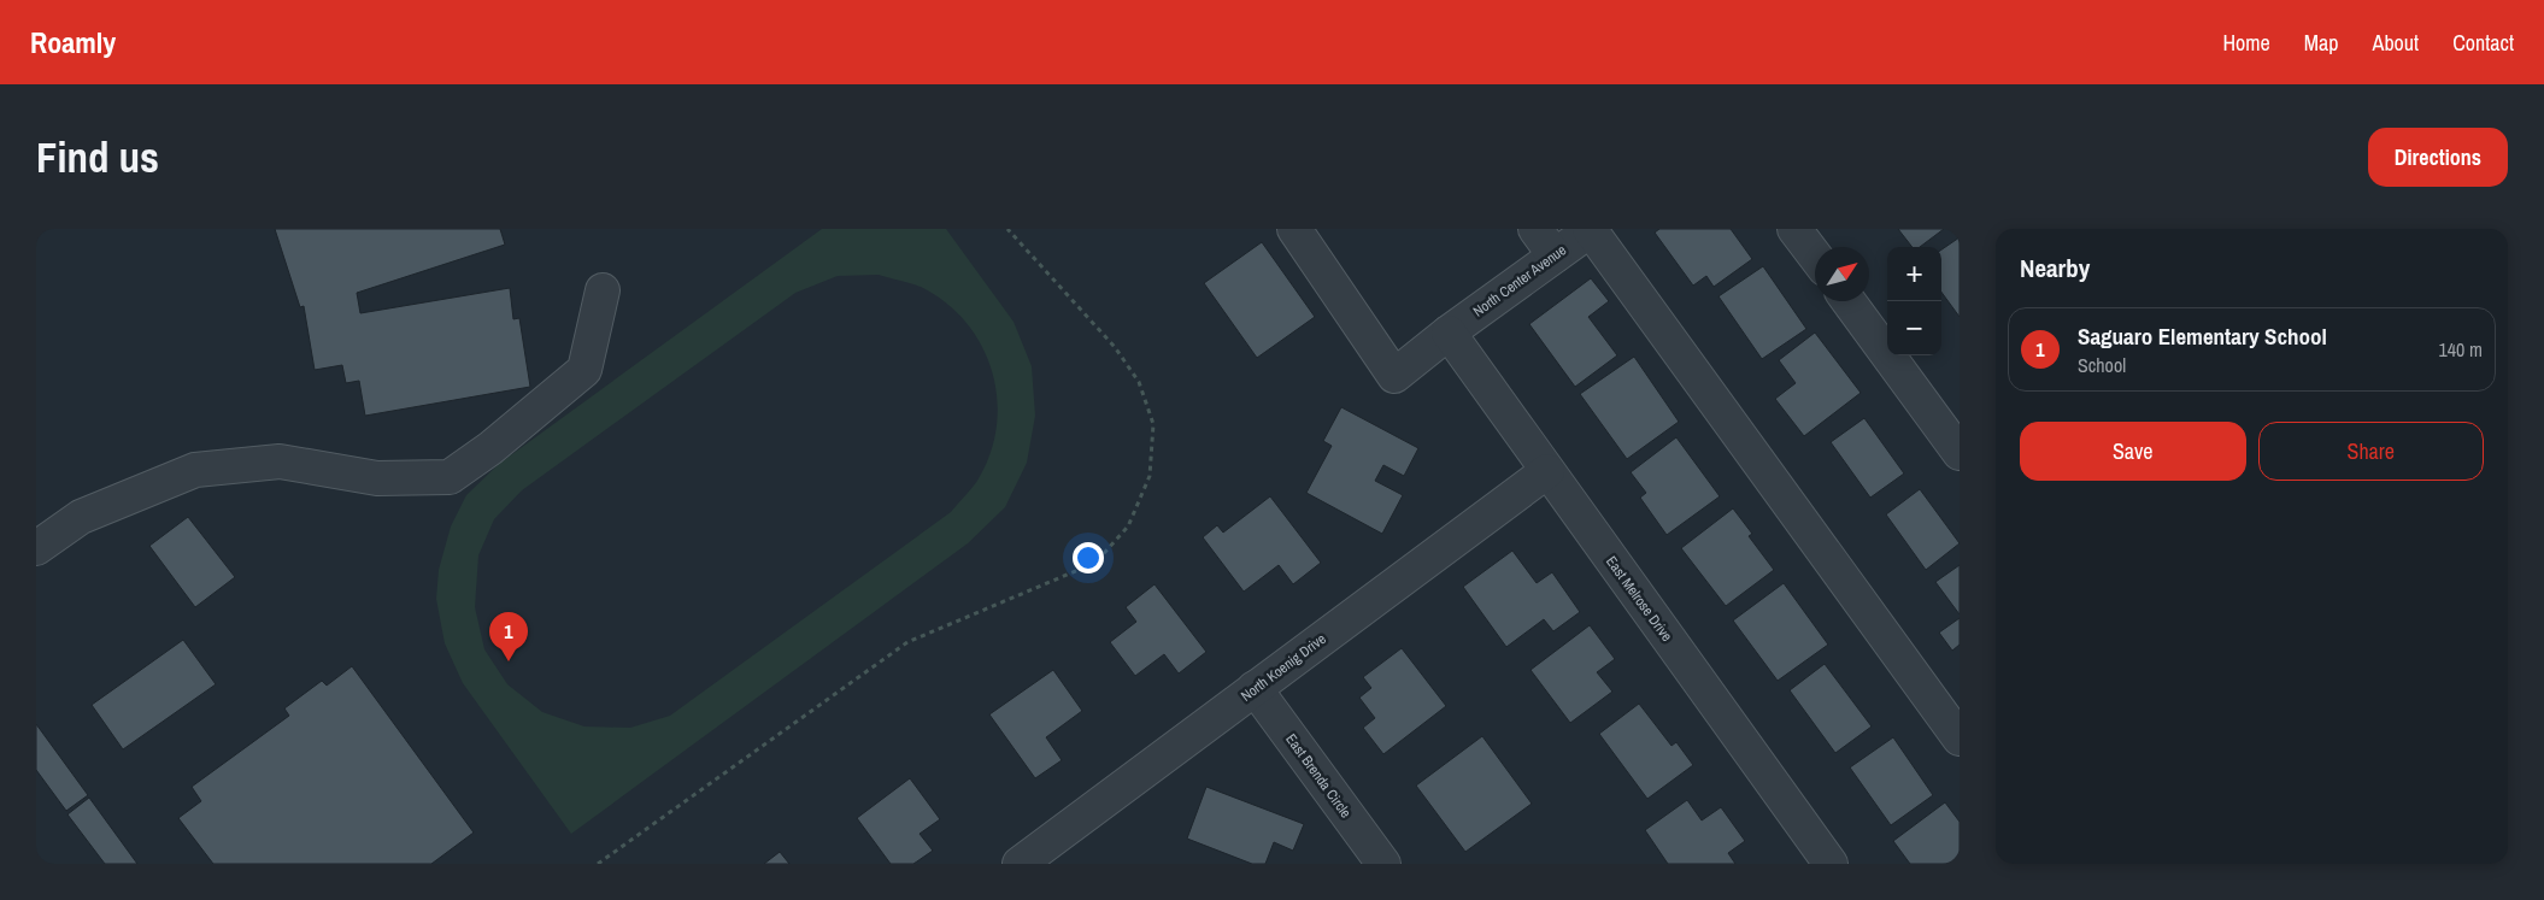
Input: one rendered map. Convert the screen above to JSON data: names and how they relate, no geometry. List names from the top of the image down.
{
  "streets": {
    "street": [
      "North Center Avenue",
      "East Melrose Drive",
      "North Koenig Drive",
      "East Brenda Circle"
    ]
  },
  "crossings": [
    ["North Center Avenue", "East Melrose Drive"],
    ["East Melrose Drive", "North Koenig Drive"],
    ["North Koenig Drive", "East Brenda Circle"]
  ],
  "north": "top right",
  "page": {
    "header": "Roamly",
    "nav": [
      "Home",
      "Map",
      "About",
      "Contact"
    ],
    "buttons": [
      "Directions",
      ["Save", "Share"]
    ],
    "title": "Find us",
    "heading": "Nearby",
    "map_buttons": ["+", "−"],
    "list": [
      {
        "mark": "1",
        "name": "Saguaro Elementary School",
        "note": "School",
        "value": "140 m"
      }
    ],
    "pins": "1"
  }
}
